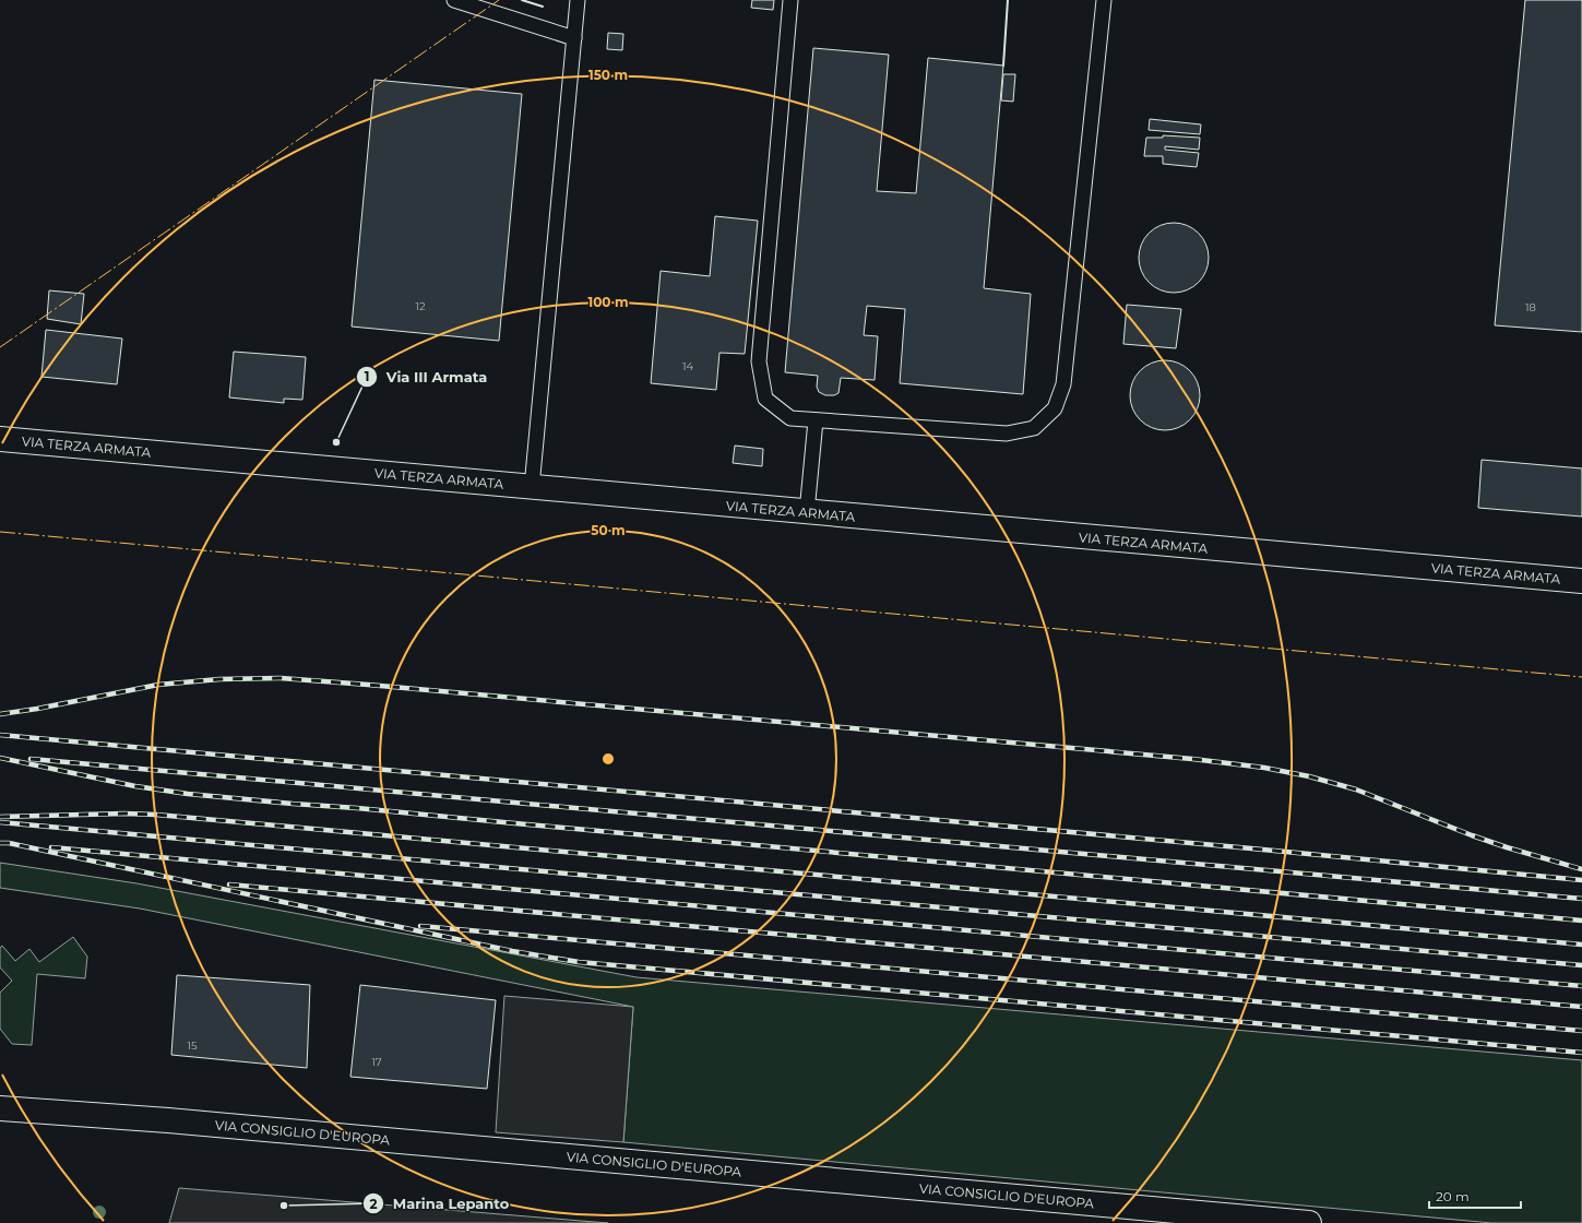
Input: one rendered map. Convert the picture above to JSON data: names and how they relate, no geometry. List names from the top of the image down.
{
  "streets": {
    "street": ["VIA TERZA ARMATA", "VIA CONSIGLIO D'EUROPA"]
  },
  "places": ["Via III Armata", "Marina Lepanto"],
  "house_numbers": [
    "12",
    "18",
    "14",
    "15",
    "17"
  ],
  "scale_bar": "20 m",
  "rings": ["150 m", "100 m", "50 m"]
}
